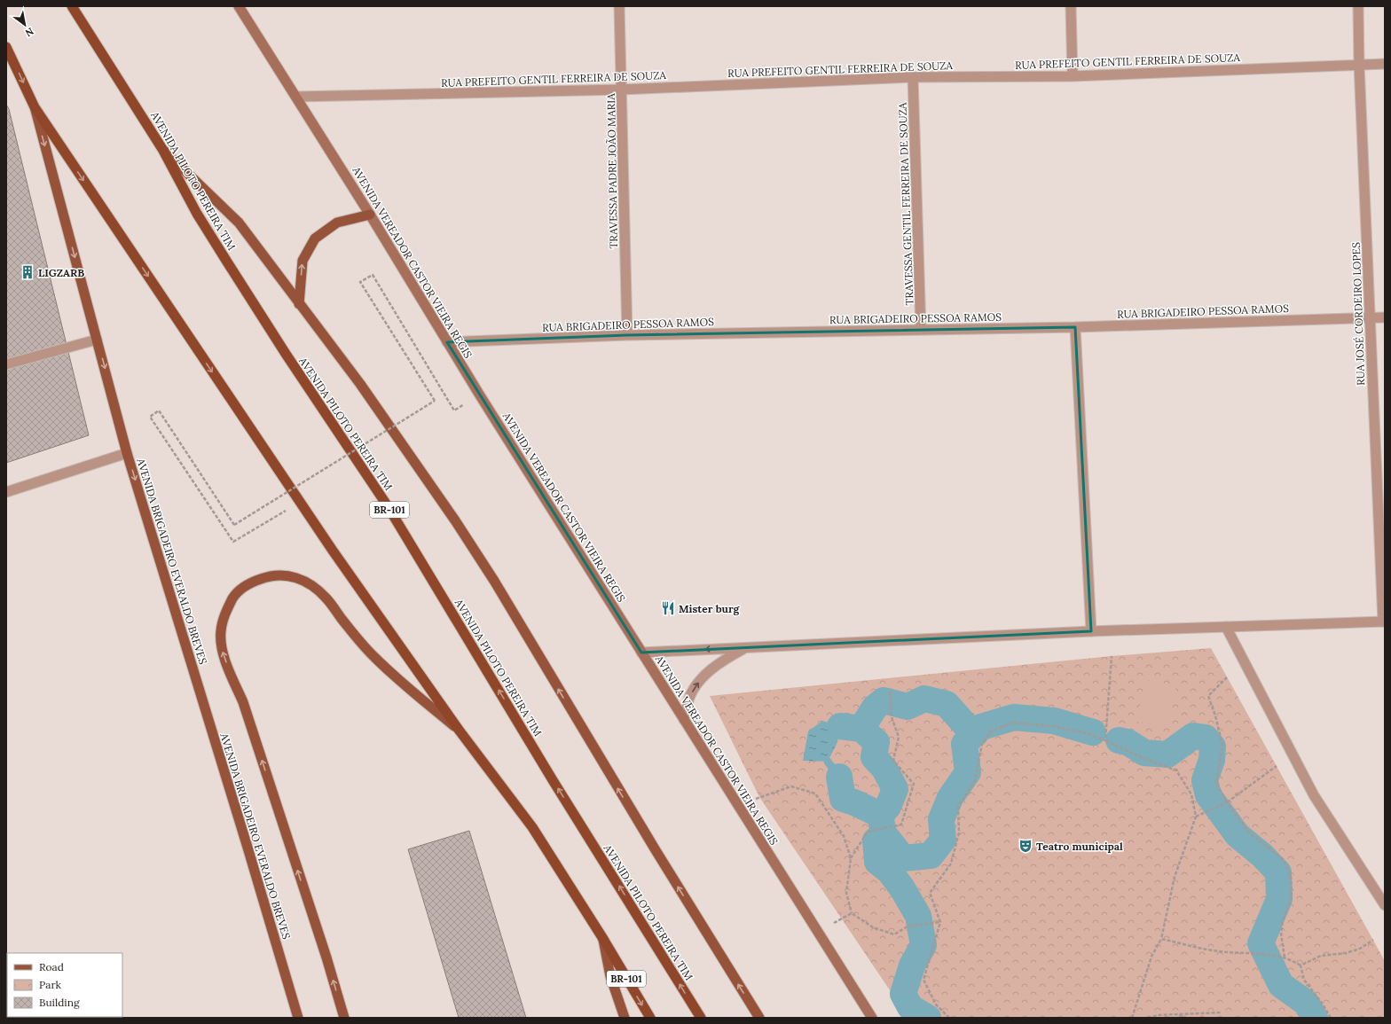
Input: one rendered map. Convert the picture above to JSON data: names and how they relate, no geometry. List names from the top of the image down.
{
  "streets": {
    "highway": ["AVENIDA PILOTO PEREIRA TIM", "BR-101"],
    "main road": ["AVENIDA VEREADOR CASTOR VIEIRA REGIS", "AVENIDA BRIGADEIRO EVERALDO BREVES"],
    "street": [
      "RUA PREFEITO GENTIL FERREIRA DE SOUZA",
      "TRAVESSA PADRE JOÃO MARIA",
      "TRAVESSA GENTIL FERREIRA DE SOUZA",
      "RUA BRIGADEIRO PESSOA RAMOS",
      "RUA JOSÉ CORDEIRO LOPES"
    ]
  },
  "crossings": [
    ["RUA PREFEITO GENTIL FERREIRA DE SOUZA", "TRAVESSA PADRE JOÃO MARIA"],
    ["RUA PREFEITO GENTIL FERREIRA DE SOUZA", "TRAVESSA GENTIL FERREIRA DE SOUZA"],
    ["RUA PREFEITO GENTIL FERREIRA DE SOUZA", "AVENIDA VEREADOR CASTOR VIEIRA REGIS"],
    ["RUA PREFEITO GENTIL FERREIRA DE SOUZA", "RUA JOSÉ CORDEIRO LOPES"],
    ["TRAVESSA PADRE JOÃO MARIA", "RUA BRIGADEIRO PESSOA RAMOS"],
    ["TRAVESSA GENTIL FERREIRA DE SOUZA", "RUA BRIGADEIRO PESSOA RAMOS"],
    ["AVENIDA VEREADOR CASTOR VIEIRA REGIS", "RUA BRIGADEIRO PESSOA RAMOS"],
    ["RUA BRIGADEIRO PESSOA RAMOS", "RUA JOSÉ CORDEIRO LOPES"],
    ["BR-101", "AVENIDA BRIGADEIRO EVERALDO BREVES"]
  ],
  "places": {
    "building": ["LIGZARB"],
    "restaurant": ["Mister burg"],
    "theatre": ["Teatro municipal"]
  },
  "legend": ["Road", "Park", "Building"],
  "north": "bottom right"
}
